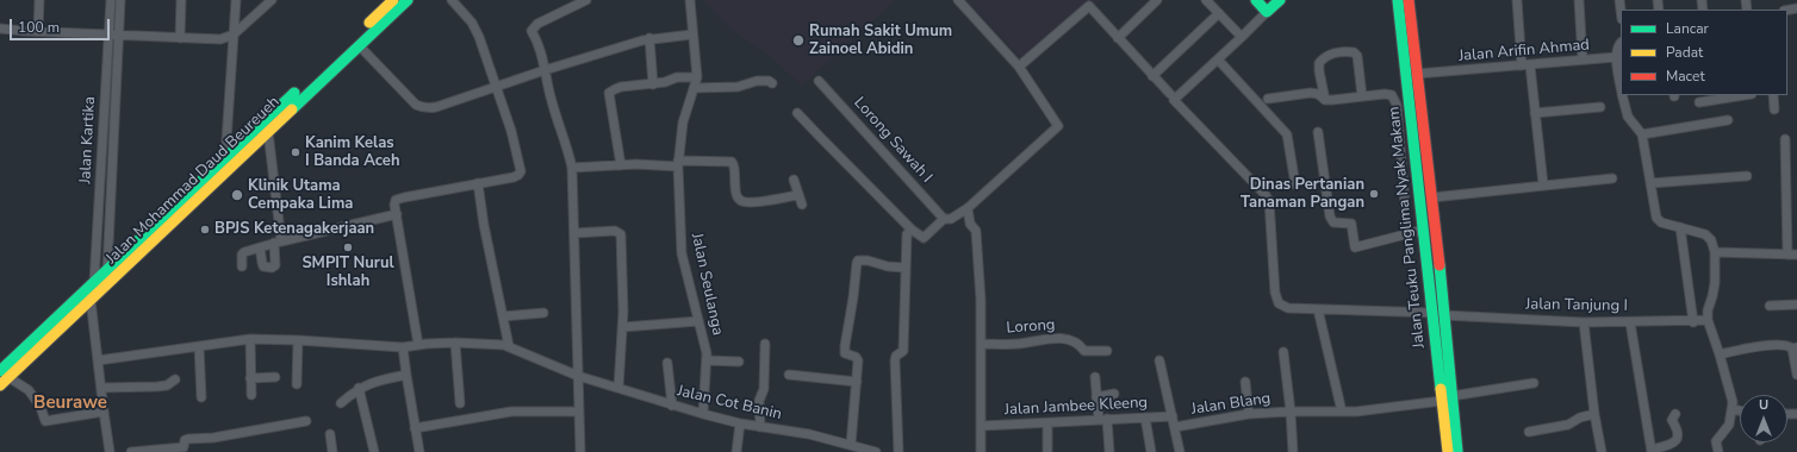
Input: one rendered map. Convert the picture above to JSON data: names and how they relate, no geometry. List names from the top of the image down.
{
  "streets": {
    "main road": ["Jalan Mohammad Daud Beureueh", "Jalan Teuku Panglima Nyak Makam"],
    "street": [
      "Jalan Arifin Ahmad",
      "Jalan Kartika",
      "Lorong Sawah I",
      "Jalan Seulanga",
      "Jalan Tanjung I",
      "Lorong",
      "Jalan Cot Banin",
      "Jalan Blang",
      "Jalan Jambee Kleeng"
    ]
  },
  "crossings": [
    ["Jalan Arifin Ahmad", "Jalan Teuku Panglima Nyak Makam"],
    ["Jalan Kartika", "Jalan Mohammad Daud Beureueh"],
    ["Jalan Teuku Panglima Nyak Makam", "Jalan Tanjung I"],
    ["Jalan Teuku Panglima Nyak Makam", "Jalan Blang"],
    ["Jalan Seulanga", "Jalan Cot Banin"]
  ],
  "districts": ["Beurawe"],
  "places": [
    "Rumah Sakit Umum Zainoel Abidin",
    "Kanim Kelas I Banda Aceh",
    "Dinas Pertanian Tanaman Pangan",
    "Klinik Utama Cempaka Lima",
    "BPJS Ketenagakerjaan",
    "SMPIT Nurul Ishlah"
  ],
  "legend": ["Lancar", "Padat", "Macet"],
  "scale_bar": "100 m",
  "north": "top"
}
